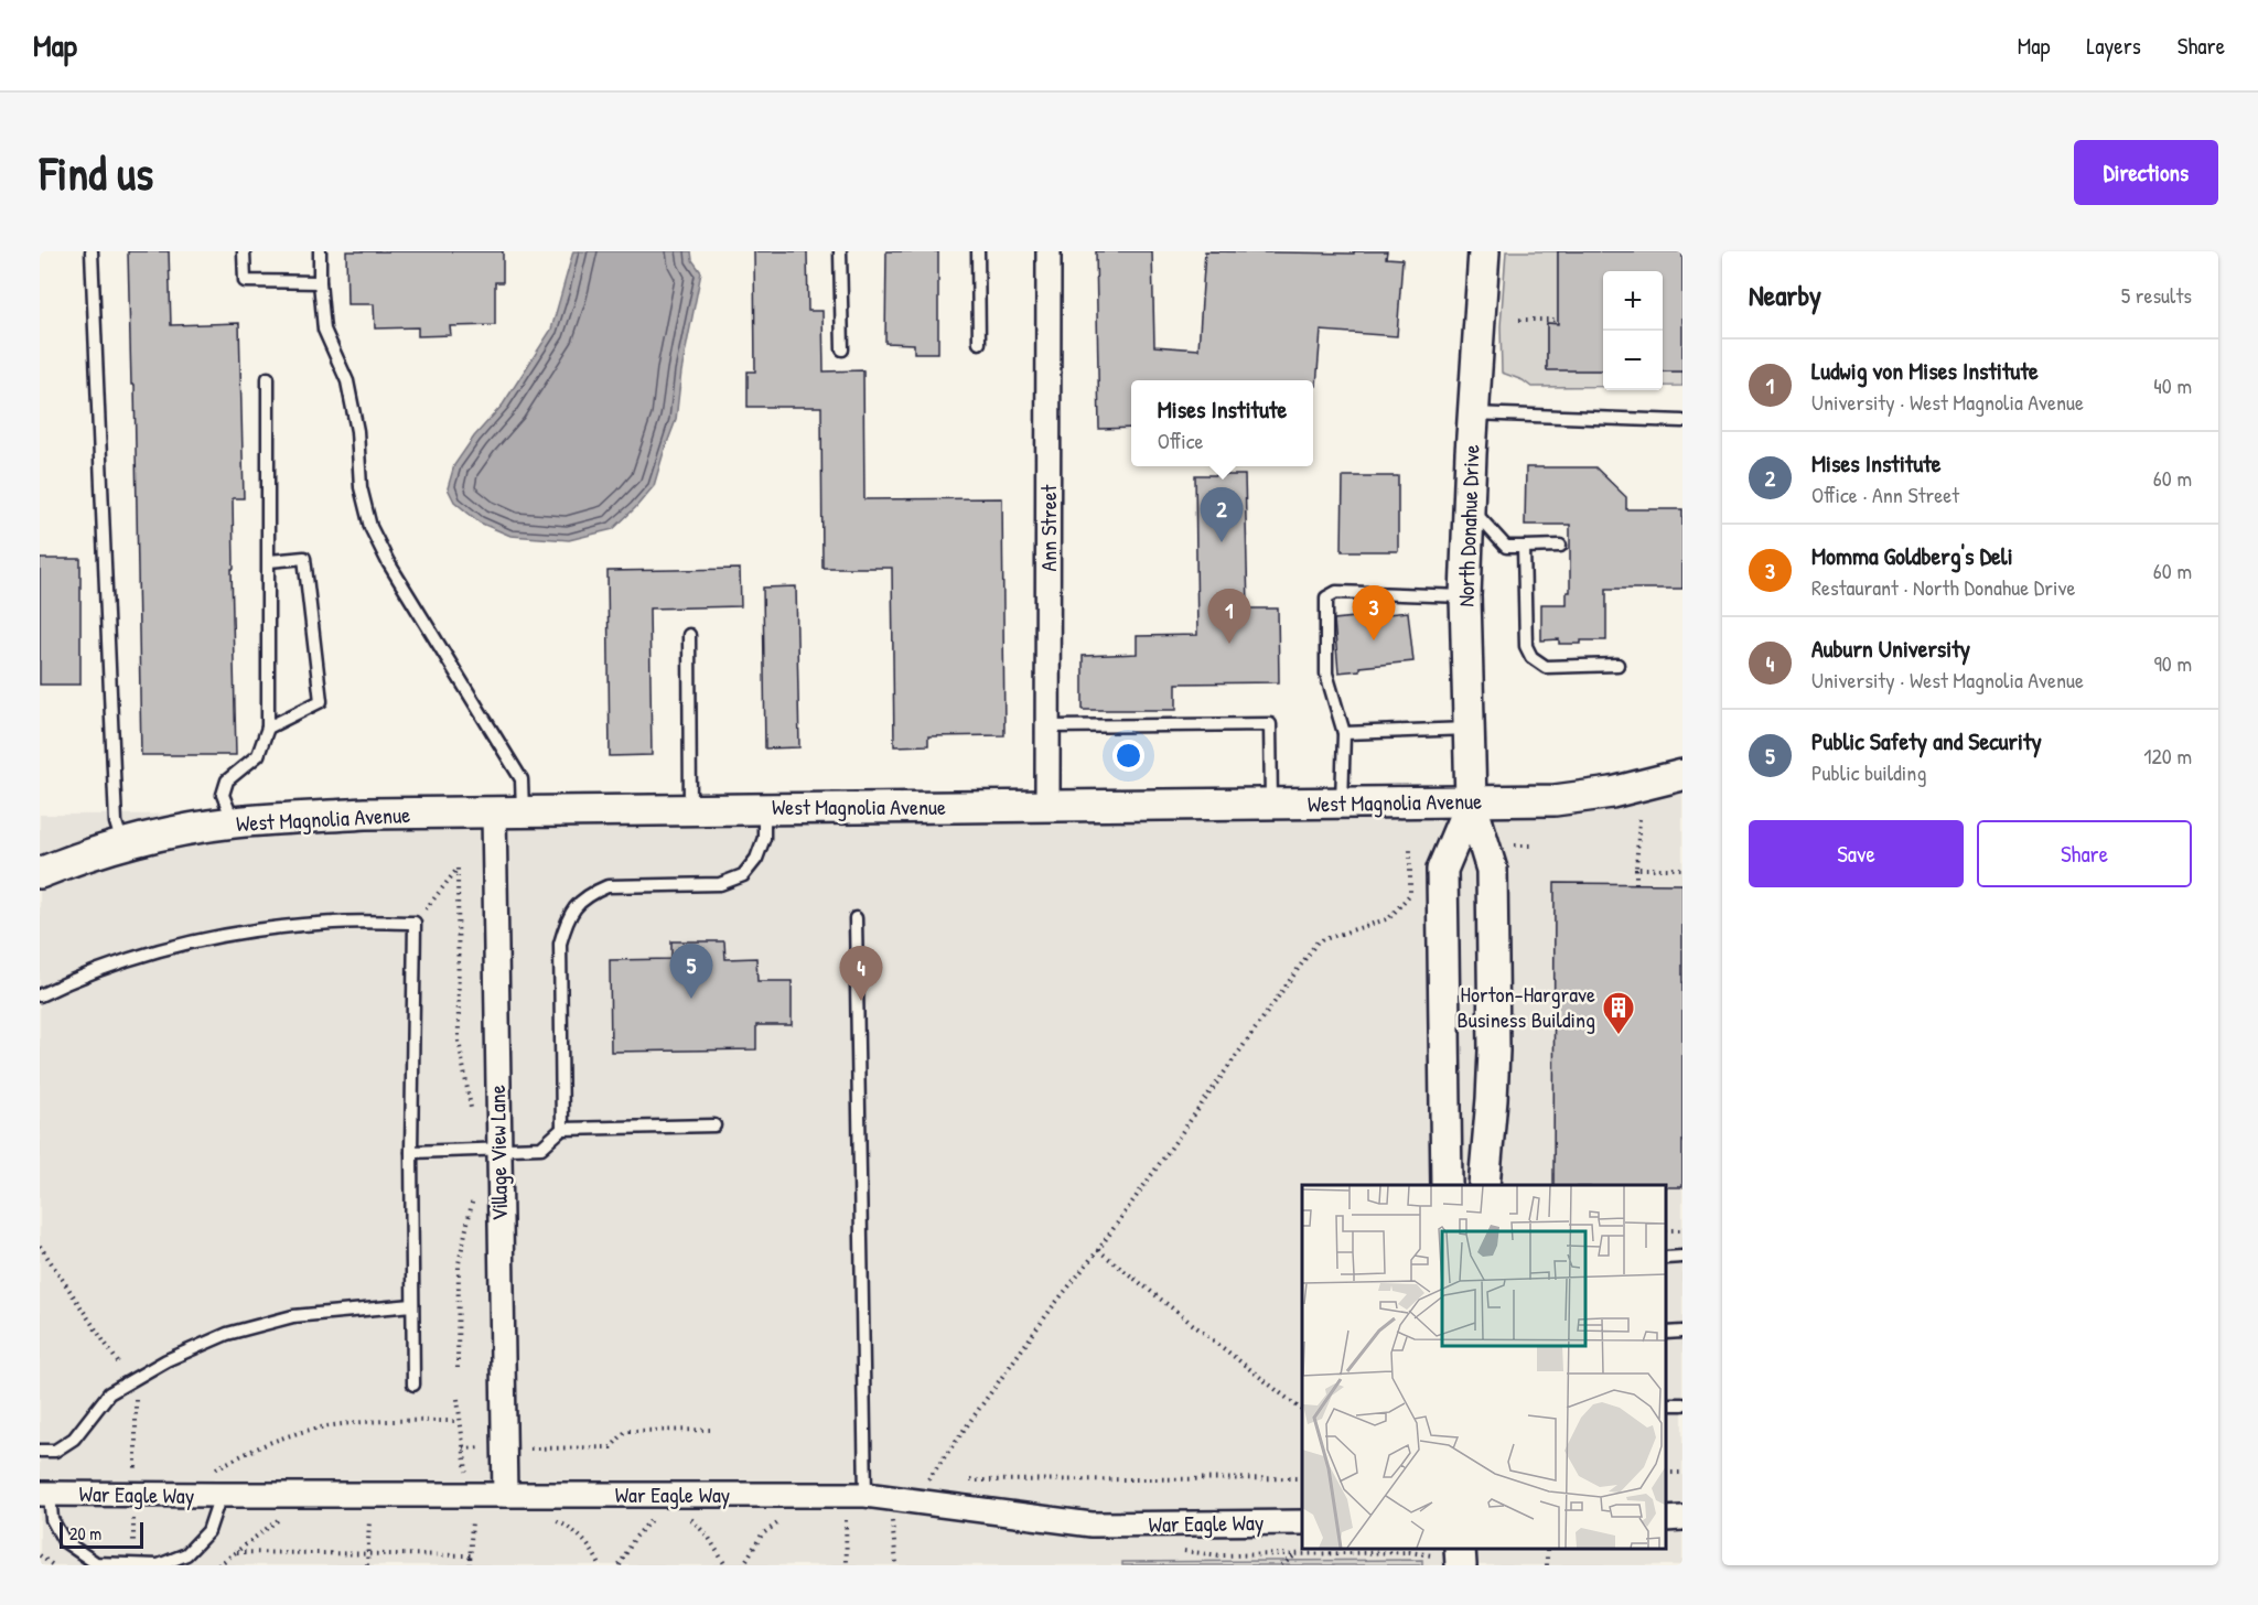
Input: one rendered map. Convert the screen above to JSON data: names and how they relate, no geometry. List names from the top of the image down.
{
  "streets": {
    "street": [
      "North Donahue Drive",
      "Ann Street",
      "West Magnolia Avenue",
      "Village View Lane",
      "War Eagle Way"
    ]
  },
  "crossings": [
    ["North Donahue Drive", "West Magnolia Avenue"],
    ["Ann Street", "West Magnolia Avenue"],
    ["West Magnolia Avenue", "Village View Lane"],
    ["Village View Lane", "War Eagle Way"]
  ],
  "places": {
    "building": ["Horton-Hargrave Business Building"]
  },
  "scale_bar": "20 m",
  "page": {
    "header": "Map",
    "nav": ["Map", "Layers", "Share"],
    "buttons": [
      "Directions",
      ["Save", "Share"]
    ],
    "title": "Find us",
    "heading": ["Nearby", "5 results"],
    "map_buttons": ["+", "−"],
    "list": [
      {
        "mark": "1",
        "name": "Ludwig von Mises Institute",
        "note": "University · West Magnolia Avenue",
        "value": "40 m"
      },
      {
        "mark": "2",
        "name": "Mises Institute",
        "note": "Office · Ann Street",
        "value": "60 m"
      },
      {
        "mark": "3",
        "name": "Momma Goldberg's Deli",
        "note": "Restaurant · North Donahue Drive",
        "value": "60 m"
      },
      {
        "mark": "4",
        "name": "Auburn University",
        "note": "University · West Magnolia Avenue",
        "value": "90 m"
      },
      {
        "mark": "5",
        "name": "Public Safety and Security",
        "note": "Public building",
        "value": "120 m"
      }
    ],
    "popup": ["Mises Institute", "Office"],
    "pins": [
      "2",
      "3",
      "1",
      "5",
      "4"
    ],
    "scale": "20 m"
  }
}
